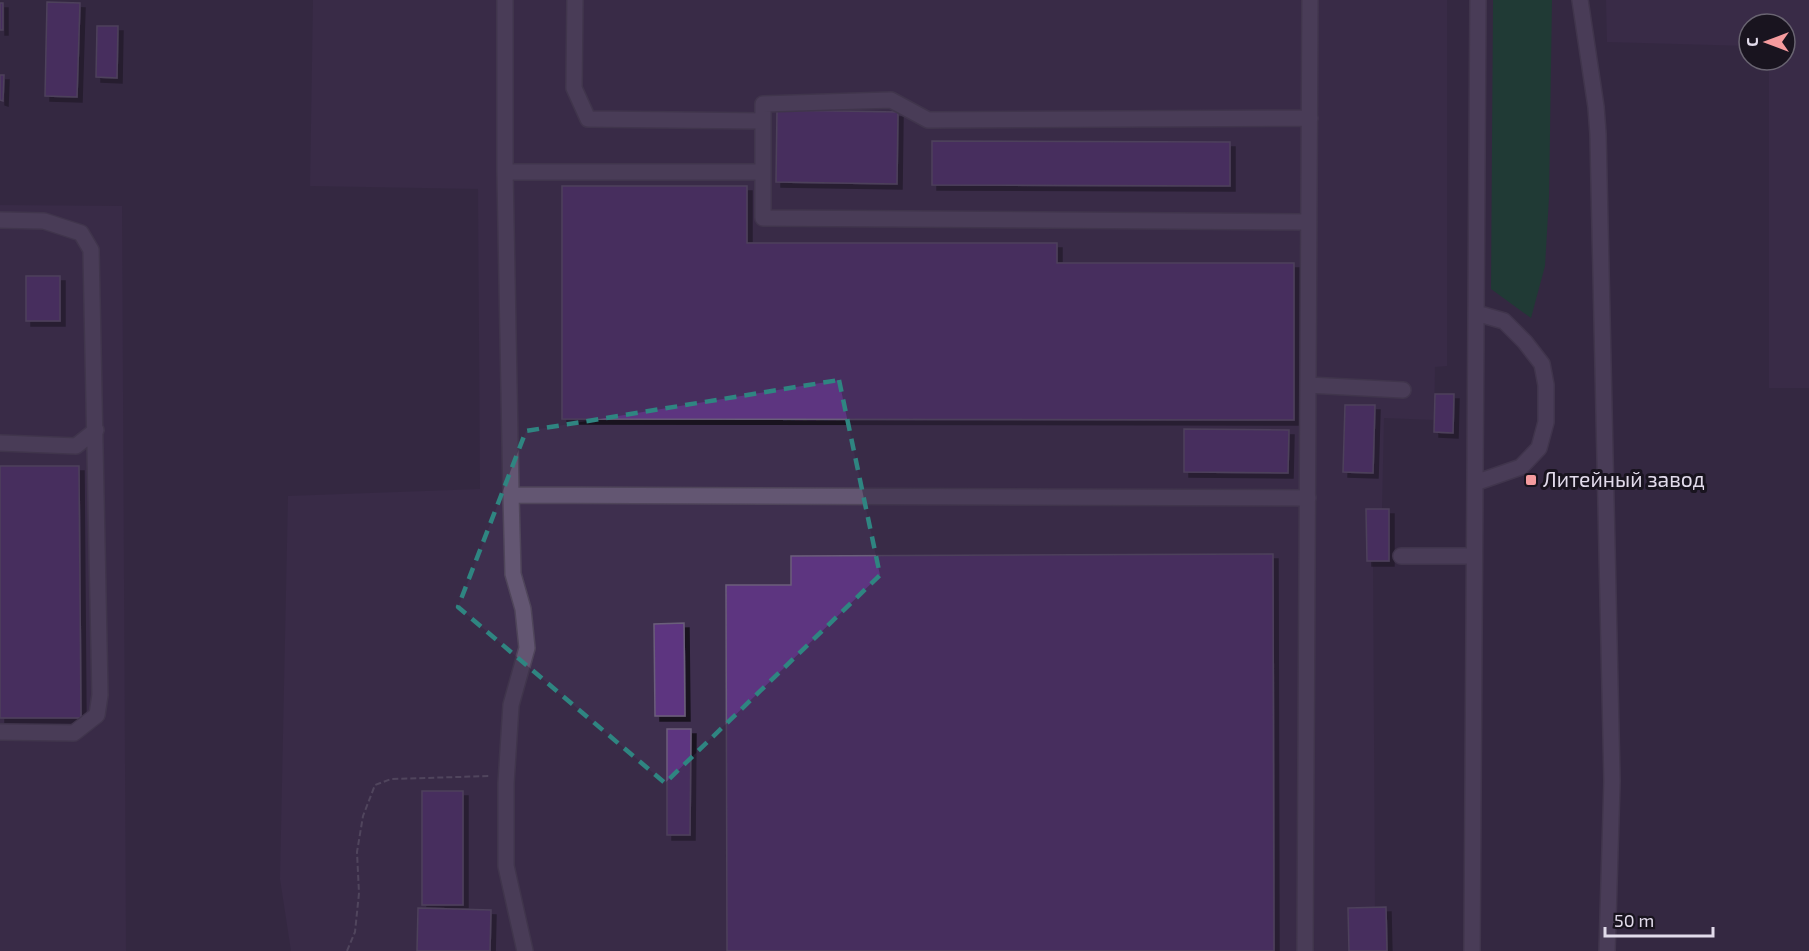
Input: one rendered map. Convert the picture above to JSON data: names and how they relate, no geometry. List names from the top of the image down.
{
  "places": {
    "transit": ["Литейный завод"]
  },
  "scale_bar": "50 m",
  "north": "left"
}
